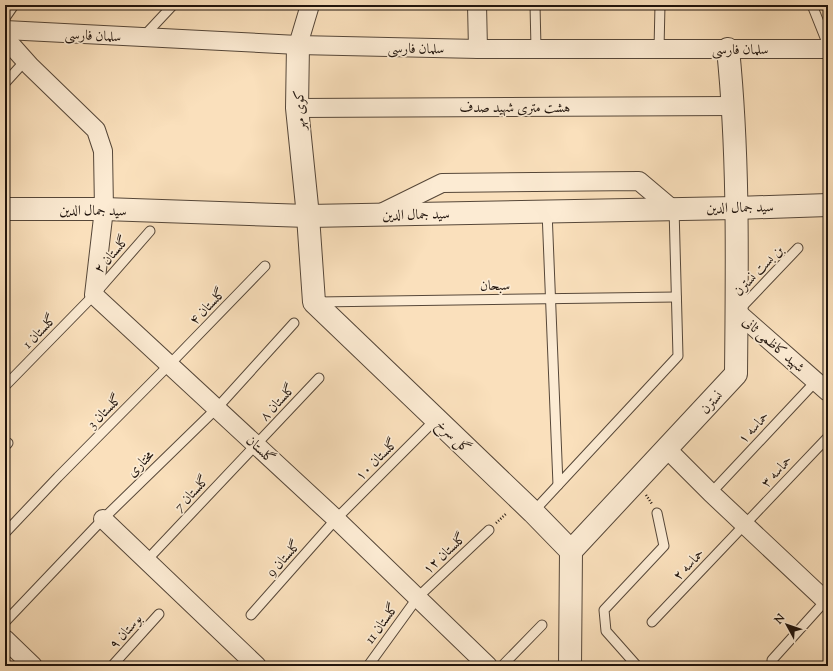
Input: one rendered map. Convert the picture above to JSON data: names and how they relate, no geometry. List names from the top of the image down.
{
  "streets": {
    "street": [
      "سلمان فارسی",
      "هشت متری شهید صدف",
      "کوی مهر",
      "سید جمال الدین",
      "شهید کاظمی ثانی",
      "نسترن",
      "گل سرخ",
      "گلستان"
    ],
    "lane": [
      "گلستان ۲",
      "بن بست نسترن",
      "سبحان",
      "گلستان ۴",
      "گلستان 1",
      "گلستان ۸",
      "گلستان 3",
      "حماسه ۱",
      "گلستان ۱۰",
      "مختاری",
      "حماسه ۳",
      "گلستان 7",
      "گلستان ۱۲",
      "گلستان 9",
      "حماسه ۲",
      "گلستان 11",
      "بوستان ۹"
    ]
  },
  "crossings": [
    ["سلمان فارسی", "کوی مهر"],
    ["سلمان فارسی", "نسترن"],
    ["هشت متری شهید صدف", "کوی مهر"],
    ["هشت متری شهید صدف", "نسترن"],
    ["کوی مهر", "سید جمال الدین"],
    ["سید جمال الدین", "نسترن"],
    ["گلستان ۲", "گلستان 1"],
    ["گلستان ۲", "گلستان"],
    ["بن بست نسترن", "شهید کاظمی ثانی"],
    ["بن بست نسترن", "نسترن"],
    ["سبحان", "گل سرخ"],
    ["گلستان ۴", "گلستان 3"],
    ["گلستان ۴", "گلستان"],
    ["گلستان 1", "گلستان"],
    ["شهید کاظمی ثانی", "نسترن"],
    ["شهید کاظمی ثانی", "حماسه ۱"],
    ["گلستان ۸", "گلستان"],
    ["گلستان ۸", "گلستان 7"],
    ["نسترن", "گل سرخ"],
    ["گلستان 3", "گلستان"],
    ["گل سرخ", "گلستان ۱۰"],
    ["گلستان", "گلستان ۱۰"],
    ["گلستان", "مختاری"],
    ["گلستان", "گلستان 7"],
    ["گلستان", "گلستان ۱۲"],
    ["گلستان", "گلستان 9"],
    ["گلستان", "گلستان 11"],
    ["گلستان ۱۰", "گلستان 9"],
    ["حماسه ۳", "حماسه ۲"],
    ["گلستان ۱۲", "گلستان 11"]
  ],
  "north": "top left"
}
